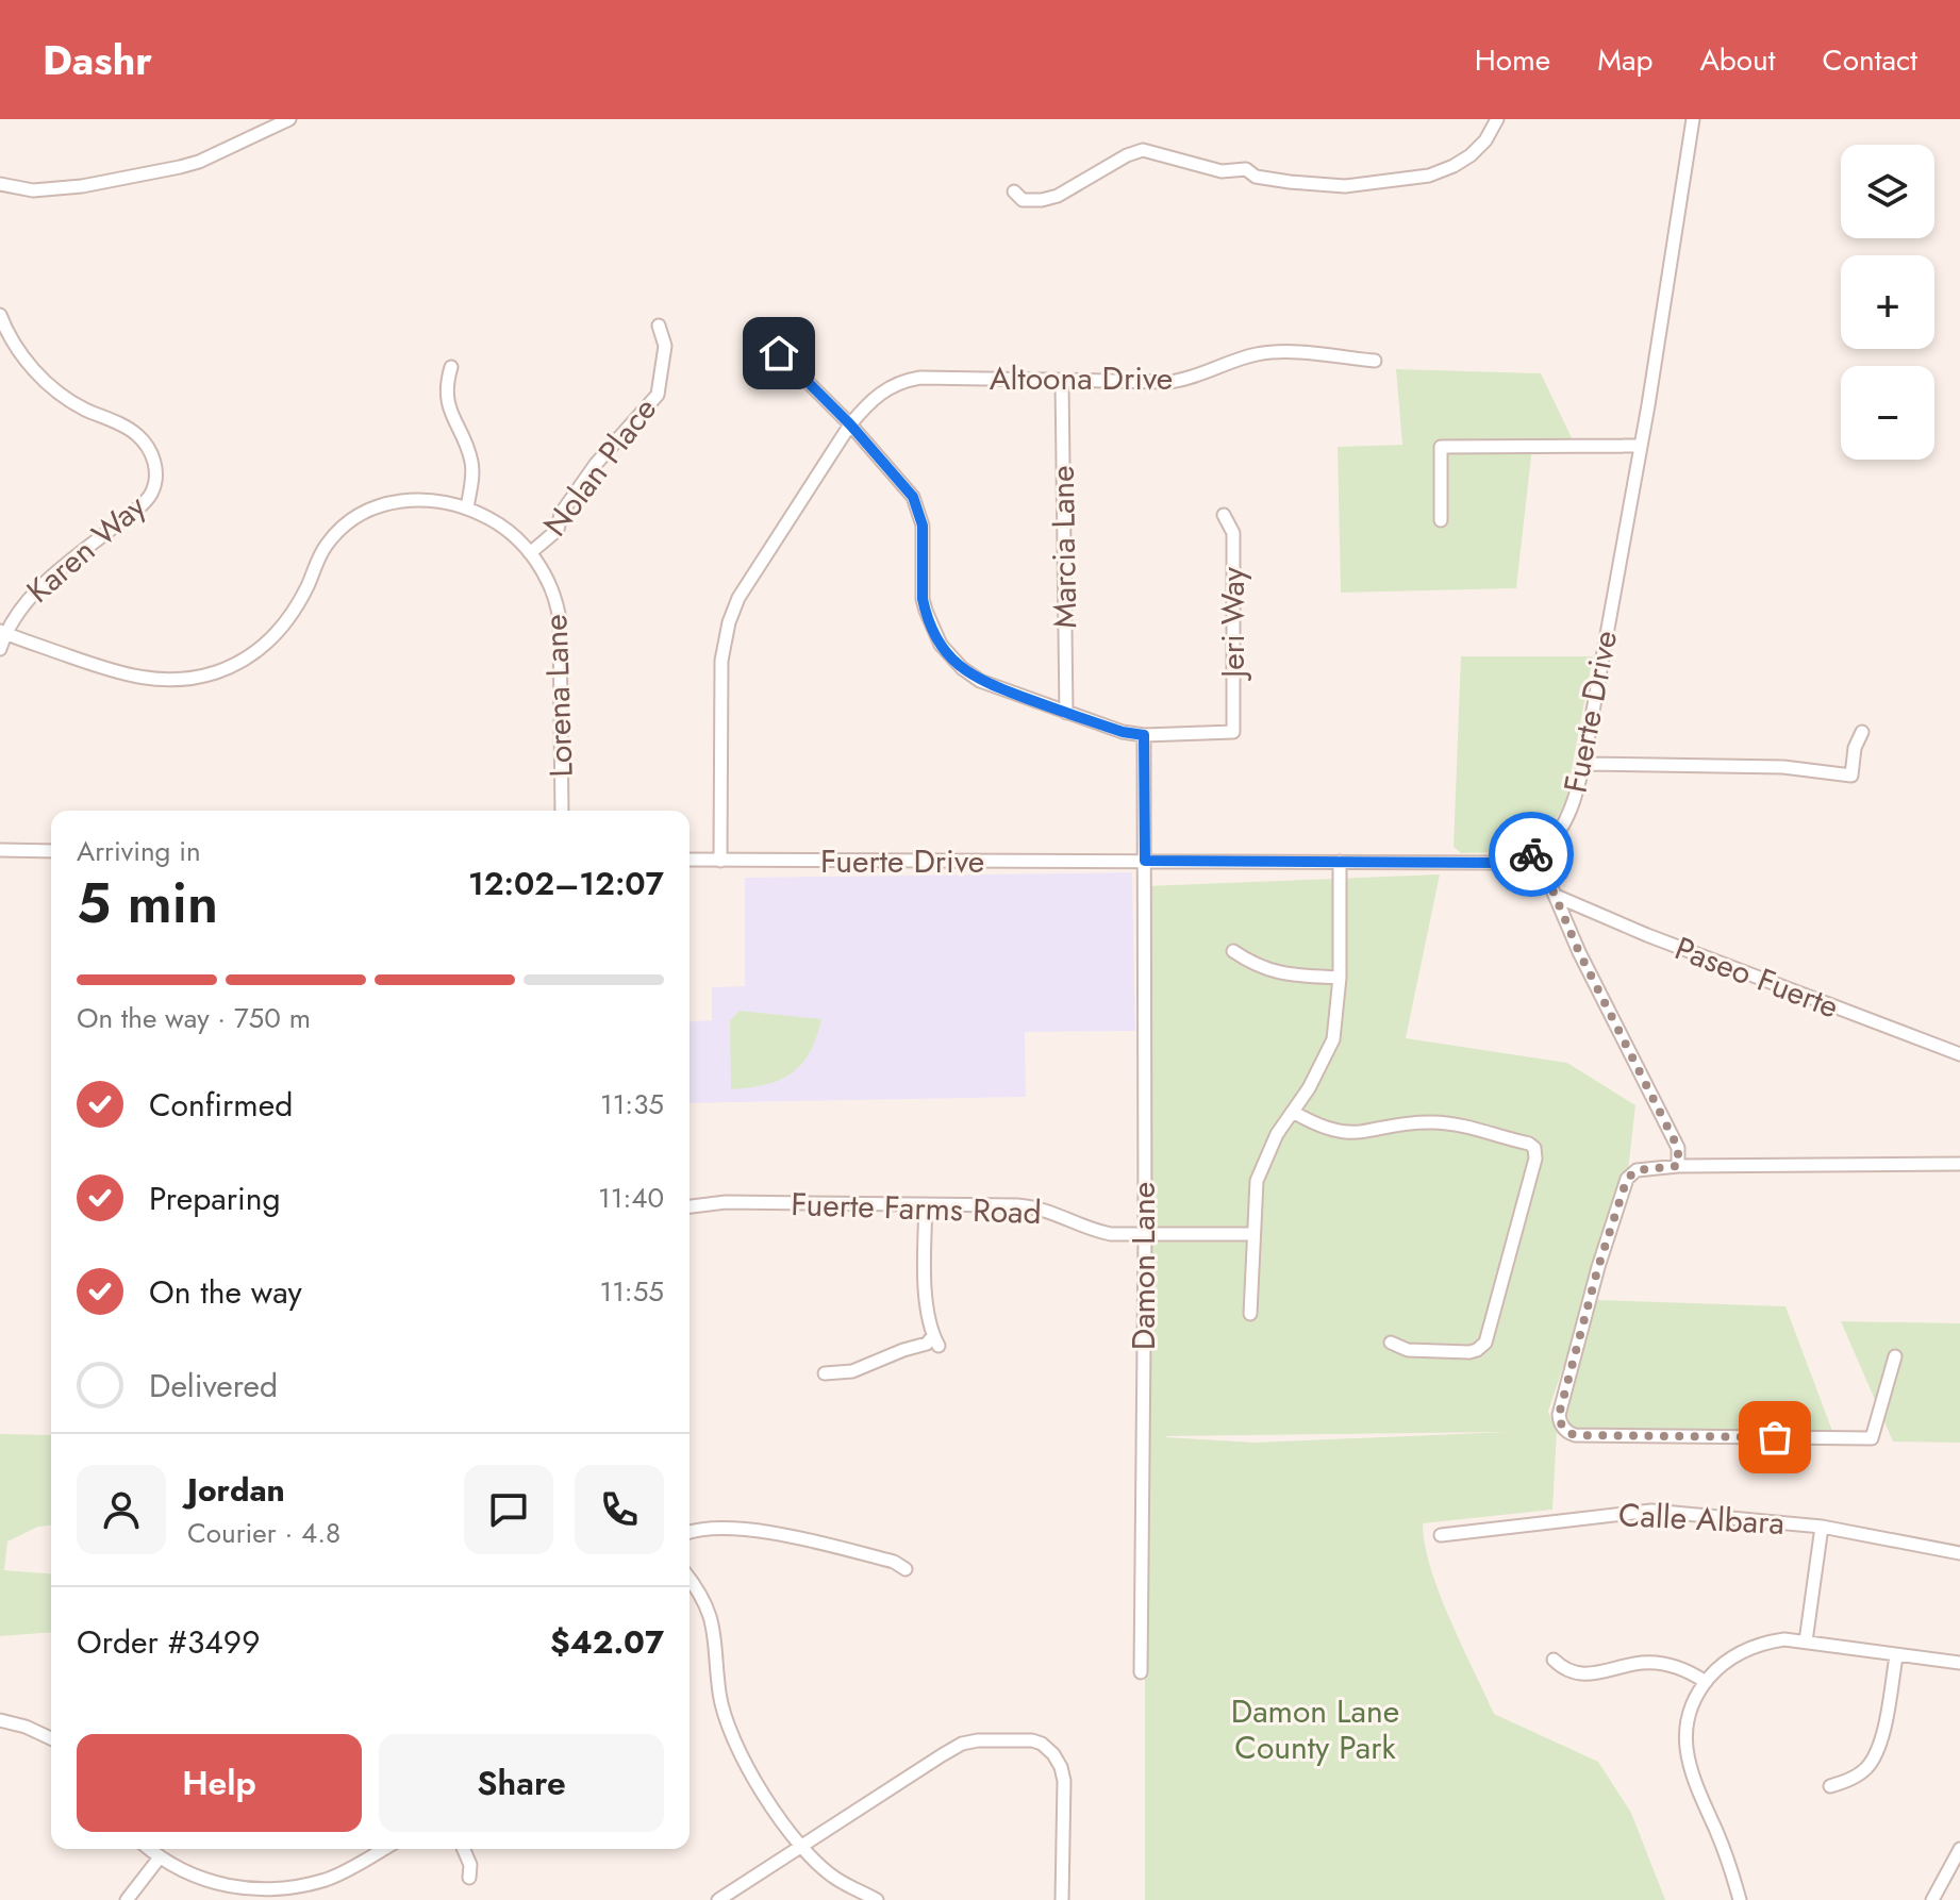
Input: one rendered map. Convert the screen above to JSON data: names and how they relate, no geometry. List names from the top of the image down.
{
  "streets": {
    "street": [
      "Altoona Drive",
      "Nolan Place",
      "Marcia Lane",
      "Karen Way",
      "Jeri Way",
      "Lorena Lane",
      "Fuerte Drive",
      "Paseo Fuerte",
      "Fuerte Farms Road",
      "Damon Lane",
      "Calle Albara"
    ]
  },
  "crossings": [
    ["Altoona Drive", "Marcia Lane"],
    ["Altoona Drive", "Fuerte Drive"],
    ["Nolan Place", "Lorena Lane"],
    ["Karen Way", "Lorena Lane"],
    ["Fuerte Drive", "Damon Lane"],
    ["Fuerte Farms Road", "Damon Lane"]
  ],
  "parks": ["Damon Lane County Park"],
  "page": {
    "header": "Dashr",
    "nav": [
      "Home",
      "Map",
      "About",
      "Contact"
    ],
    "map_buttons": ["+", "−"],
    "heading": ["5 min", "Arriving in", "12:02–12:07"],
    "panel": [
      "Jordan",
      "Courier · 4.8",
      "Order #3499",
      "$42.07"
    ],
    "bar": "On the way · 750 m",
    "list": [
      ["Confirmed", "11:35"],
      ["Preparing", "11:40"],
      ["On the way", "11:55"],
      "Delivered"
    ],
    "buttons": ["Help", "Share"]
  }
}
